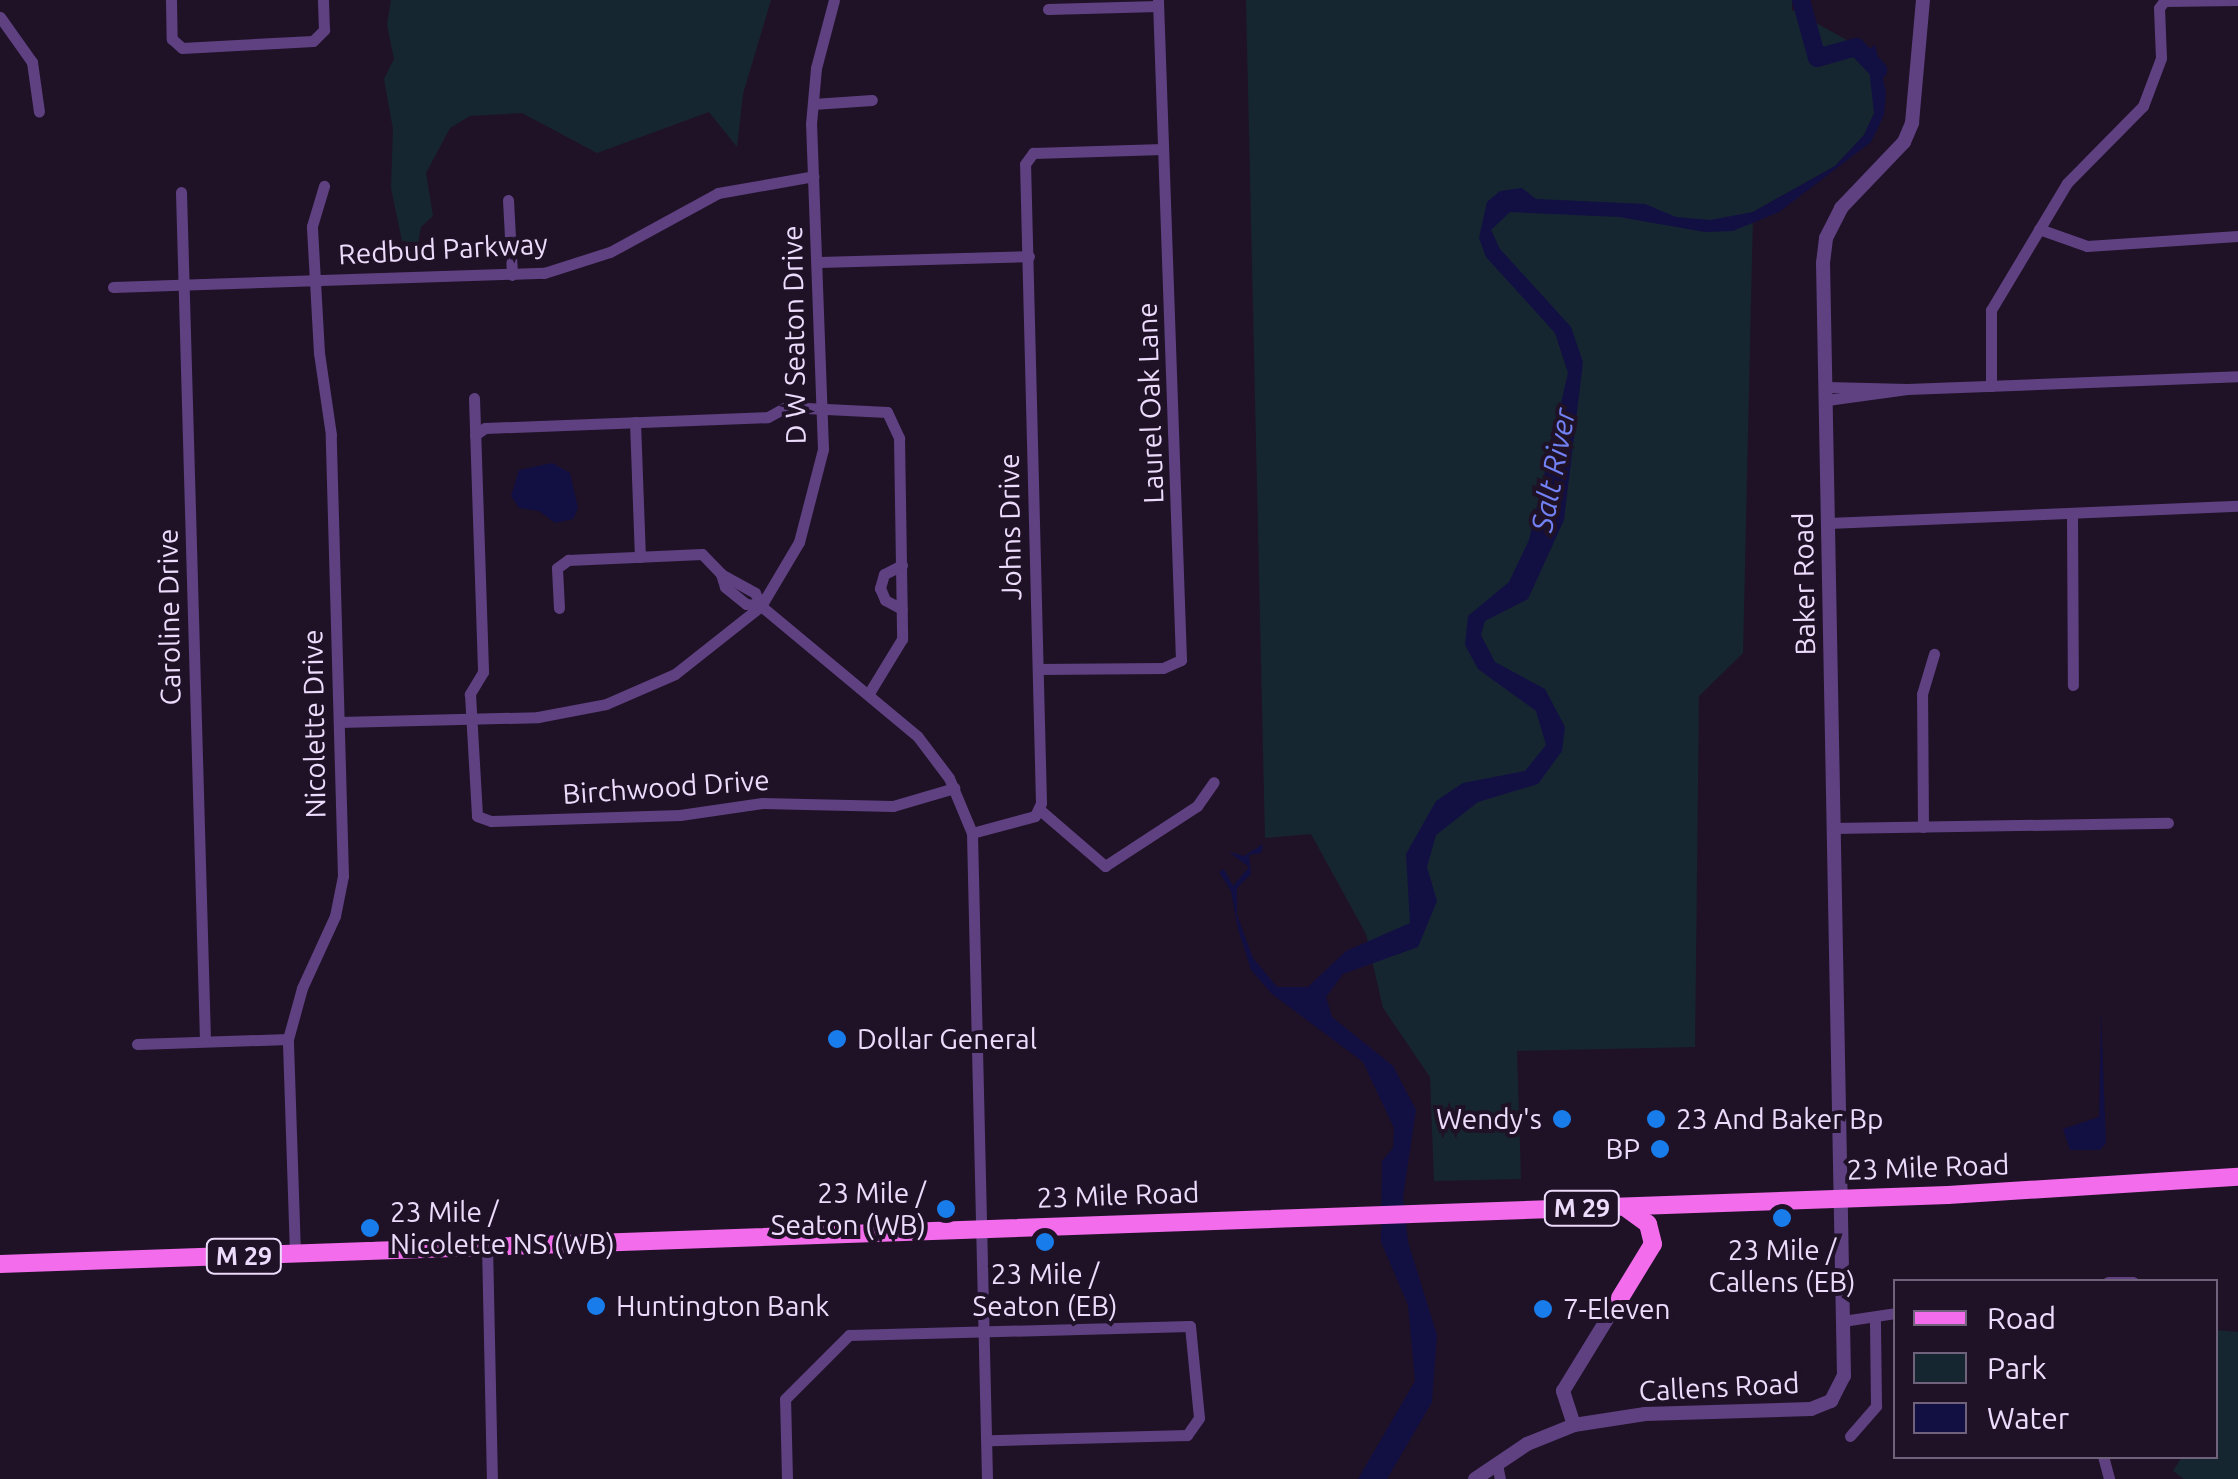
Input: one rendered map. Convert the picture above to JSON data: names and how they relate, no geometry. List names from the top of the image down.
{
  "streets": {
    "main road": ["23 Mile Road", "M 29"],
    "street": [
      "Redbud Parkway",
      "D W Seaton Drive",
      "Laurel Oak Lane",
      "Johns Drive",
      "Baker Road",
      "Caroline Drive",
      "Nicolette Drive",
      "Birchwood Drive",
      "Callens Road"
    ]
  },
  "crossings": [
    ["Redbud Parkway", "D W Seaton Drive"],
    ["Redbud Parkway", "Caroline Drive"],
    ["Redbud Parkway", "Nicolette Drive"],
    ["Laurel Oak Lane", "Johns Drive"],
    ["Baker Road", "23 Mile Road"],
    ["Baker Road", "Callens Road"],
    ["Nicolette Drive", "23 Mile Road"],
    ["23 Mile Road", "Callens Road"]
  ],
  "water": ["Salt River"],
  "places": [
    "Dollar General",
    "Wendy's",
    "23 And Baker Bp",
    "BP",
    "23 Mile / Seaton (WB)",
    "23 Mile / Callens (EB)",
    "23 Mile / Nicolette NS (WB)",
    "23 Mile / Seaton (EB)",
    "Huntington Bank",
    "7-Eleven"
  ],
  "legend": ["Road", "Park", "Water"]
}
